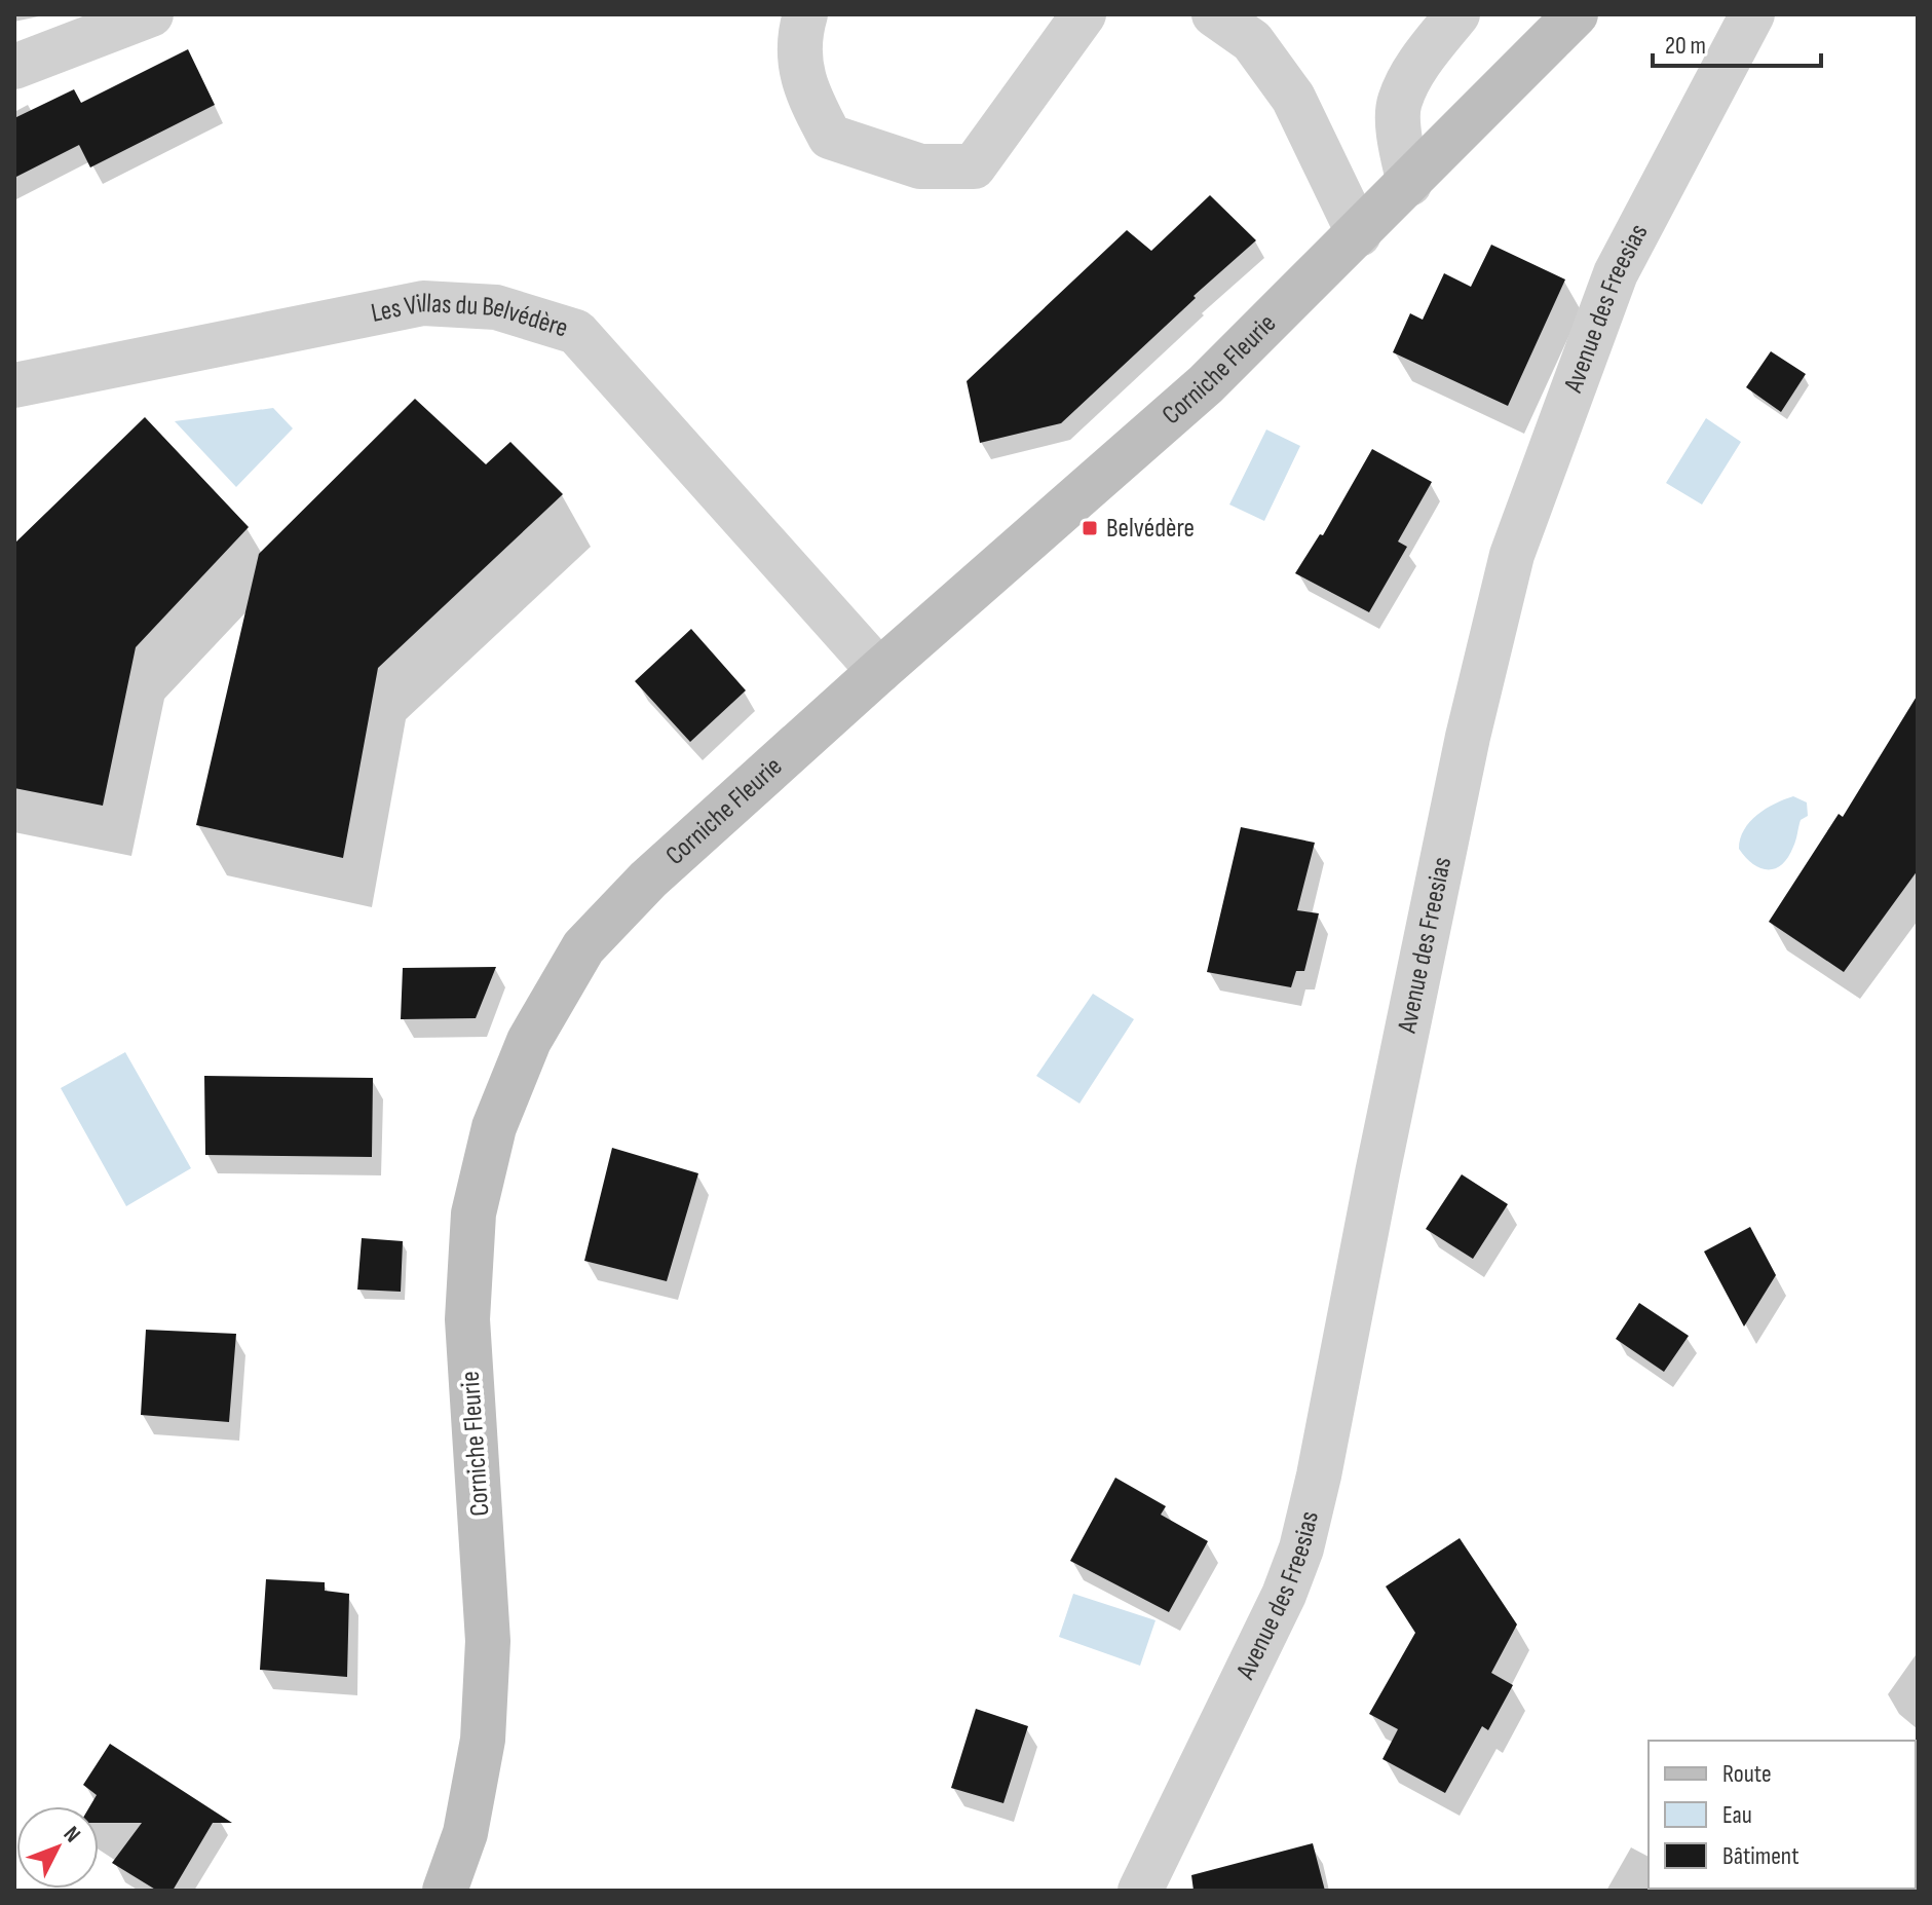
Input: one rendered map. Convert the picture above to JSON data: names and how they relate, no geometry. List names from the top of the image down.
{
  "streets": {
    "main road": ["Corniche Fleurie"],
    "street": ["Avenue des Freesias", "Les Villas du Belvédère"]
  },
  "crossings": [
    ["Les Villas du Belvédère", "Corniche Fleurie"]
  ],
  "places": {
    "transit": ["Belvédère"]
  },
  "legend": ["Route", "Eau", "Bâtiment"],
  "scale_bar": "20 m",
  "north": "top right"
}
